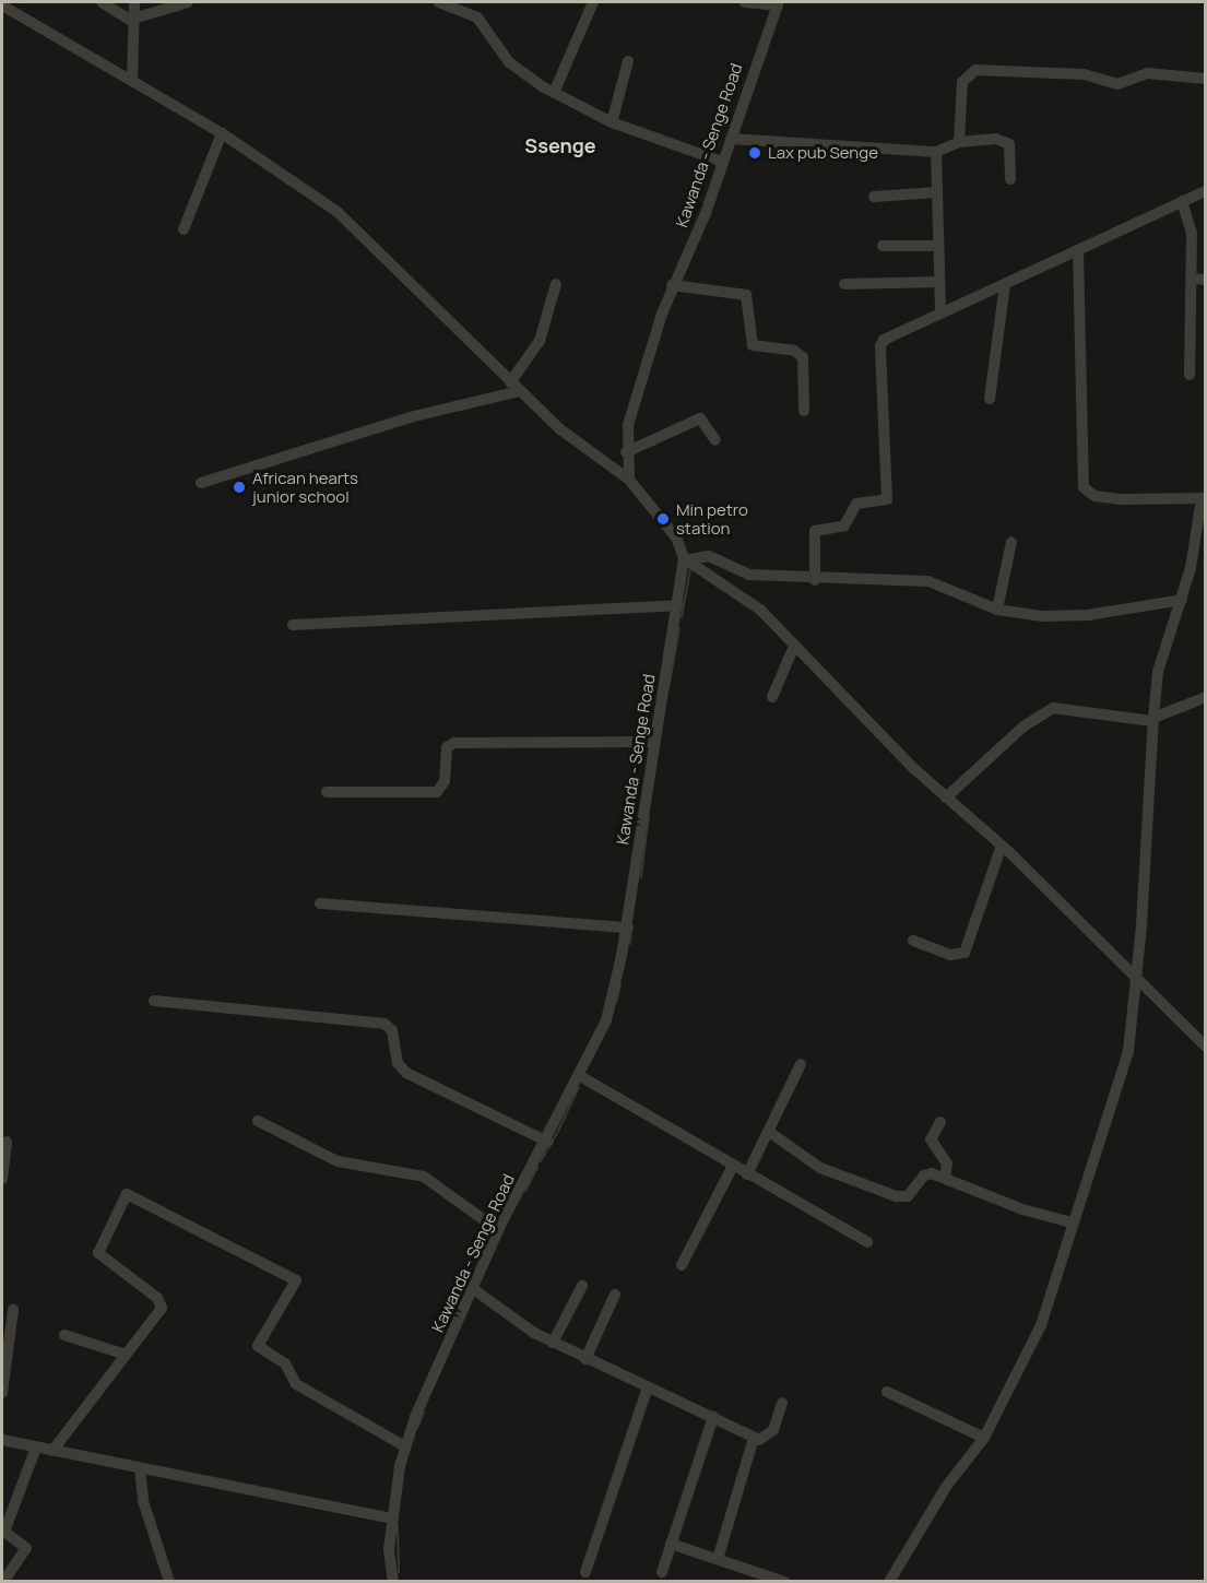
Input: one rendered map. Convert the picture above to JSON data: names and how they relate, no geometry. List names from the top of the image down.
{
  "streets": {
    "street": ["Kawanda - Senge Road"]
  },
  "districts": ["Ssenge"],
  "places": ["Lax pub Senge", "African hearts junior school", "Min petro station"]
}
